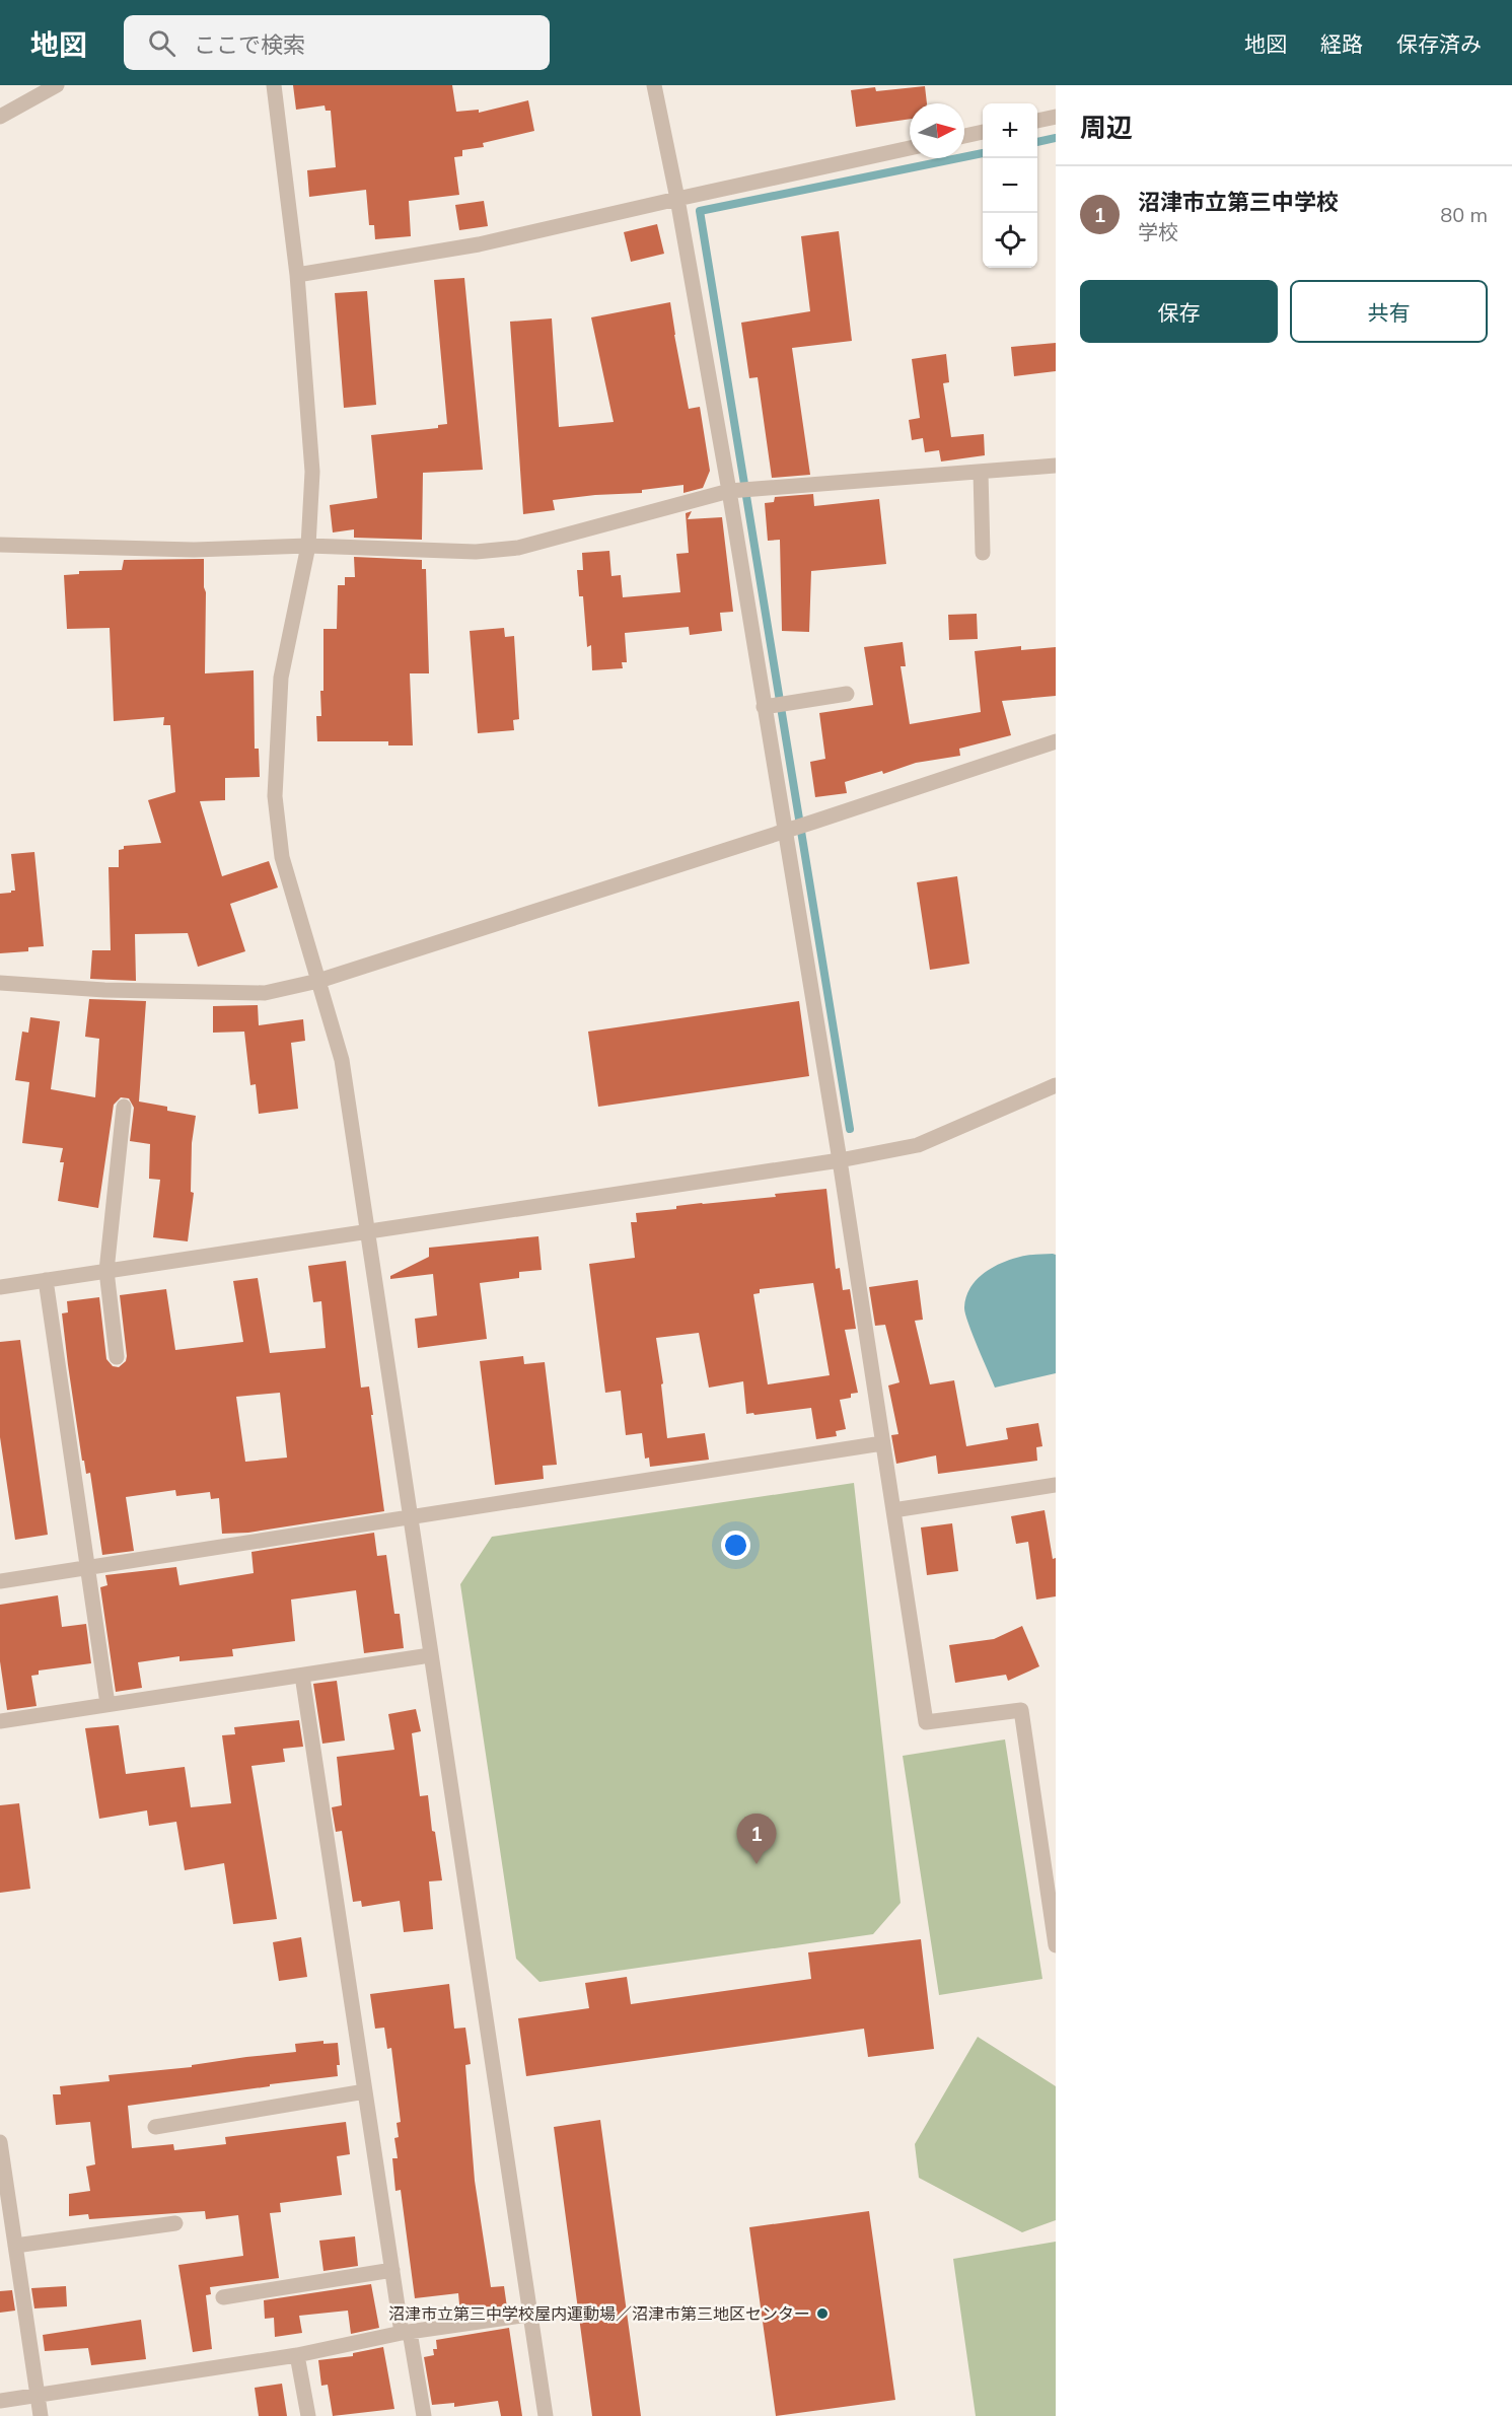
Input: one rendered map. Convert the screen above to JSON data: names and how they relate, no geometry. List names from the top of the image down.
{
  "places": ["沼津市立第三中学校屋内運動場／沼津市第三地区センター"],
  "north": "right",
  "page": {
    "header": "地図",
    "search": "ここで検索",
    "nav": ["地図", "経路", "保存済み"],
    "heading": "周辺",
    "map_buttons": ["+", "−"],
    "list": [
      {
        "mark": "1",
        "name": "沼津市立第三中学校",
        "note": "学校",
        "value": "80 m"
      }
    ],
    "buttons": ["保存", "共有"],
    "pins": "1"
  }
}
